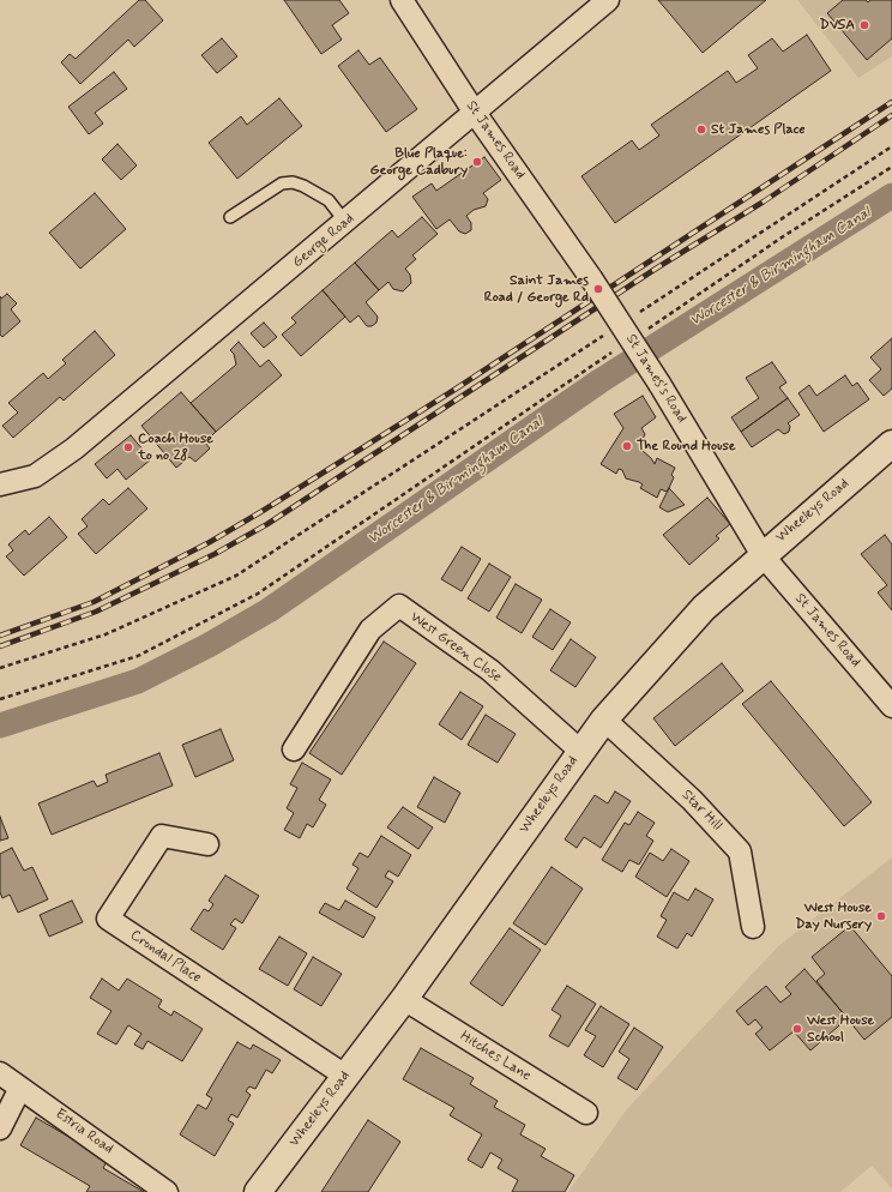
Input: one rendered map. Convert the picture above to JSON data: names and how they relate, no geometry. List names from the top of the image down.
{
  "streets": {
    "street": [
      "St James Road",
      "George Road",
      "St James's Road",
      "Wheeleys Road",
      "West Green Close",
      "Star Hill",
      "Crondal Place",
      "Hitches Lane",
      "Estria Road"
    ]
  },
  "crossings": [
    ["St James Road", "George Road"],
    ["St James Road", "St James's Road"],
    ["St James Road", "Wheeleys Road"],
    ["St James's Road", "Wheeleys Road"],
    ["Wheeleys Road", "West Green Close"],
    ["Wheeleys Road", "Star Hill"],
    ["Wheeleys Road", "Crondal Place"],
    ["Wheeleys Road", "Hitches Lane"]
  ],
  "water": ["Worcester & Birmingham Canal"],
  "places": [
    "DVSA",
    "St James Place",
    "Blue Plaque: George Cadbury",
    "Saint James Road / George Rd",
    "The Round House",
    "Coach House to no 28",
    "West House Day Nursery",
    "West House School"
  ]
}
